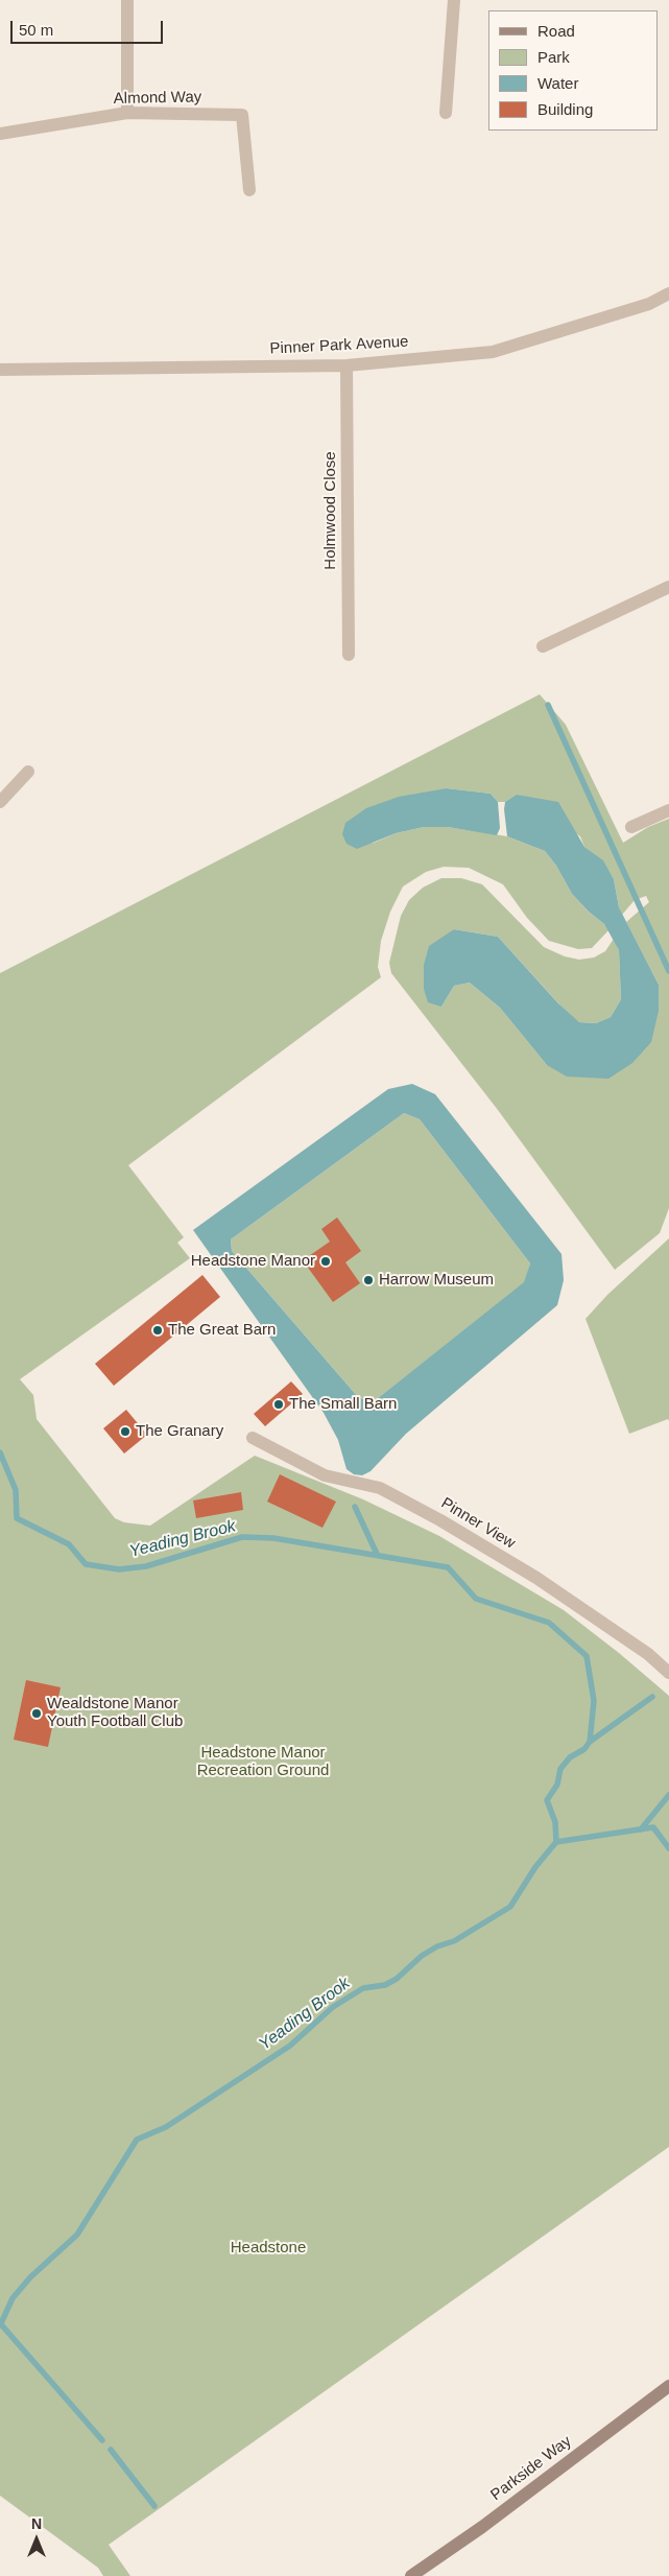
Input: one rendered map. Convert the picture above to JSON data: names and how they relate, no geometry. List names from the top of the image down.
{
  "streets": {
    "street": [
      "Almond Way",
      "Pinner Park Avenue",
      "Holmwood Close",
      "Pinner View",
      "Parkside Way"
    ]
  },
  "crossings": [
    ["Pinner Park Avenue", "Holmwood Close"]
  ],
  "water": ["Yeading Brook"],
  "parks": ["Headstone Manor Recreation Ground", "Headstone"],
  "places": [
    "Headstone Manor",
    "Harrow Museum",
    "The Great Barn",
    "The Small Barn",
    "The Granary",
    "Wealdstone Manor Youth Football Club"
  ],
  "legend": [
    "Road",
    "Park",
    "Water",
    "Building"
  ],
  "scale_bar": "50 m",
  "north": "top"
}
